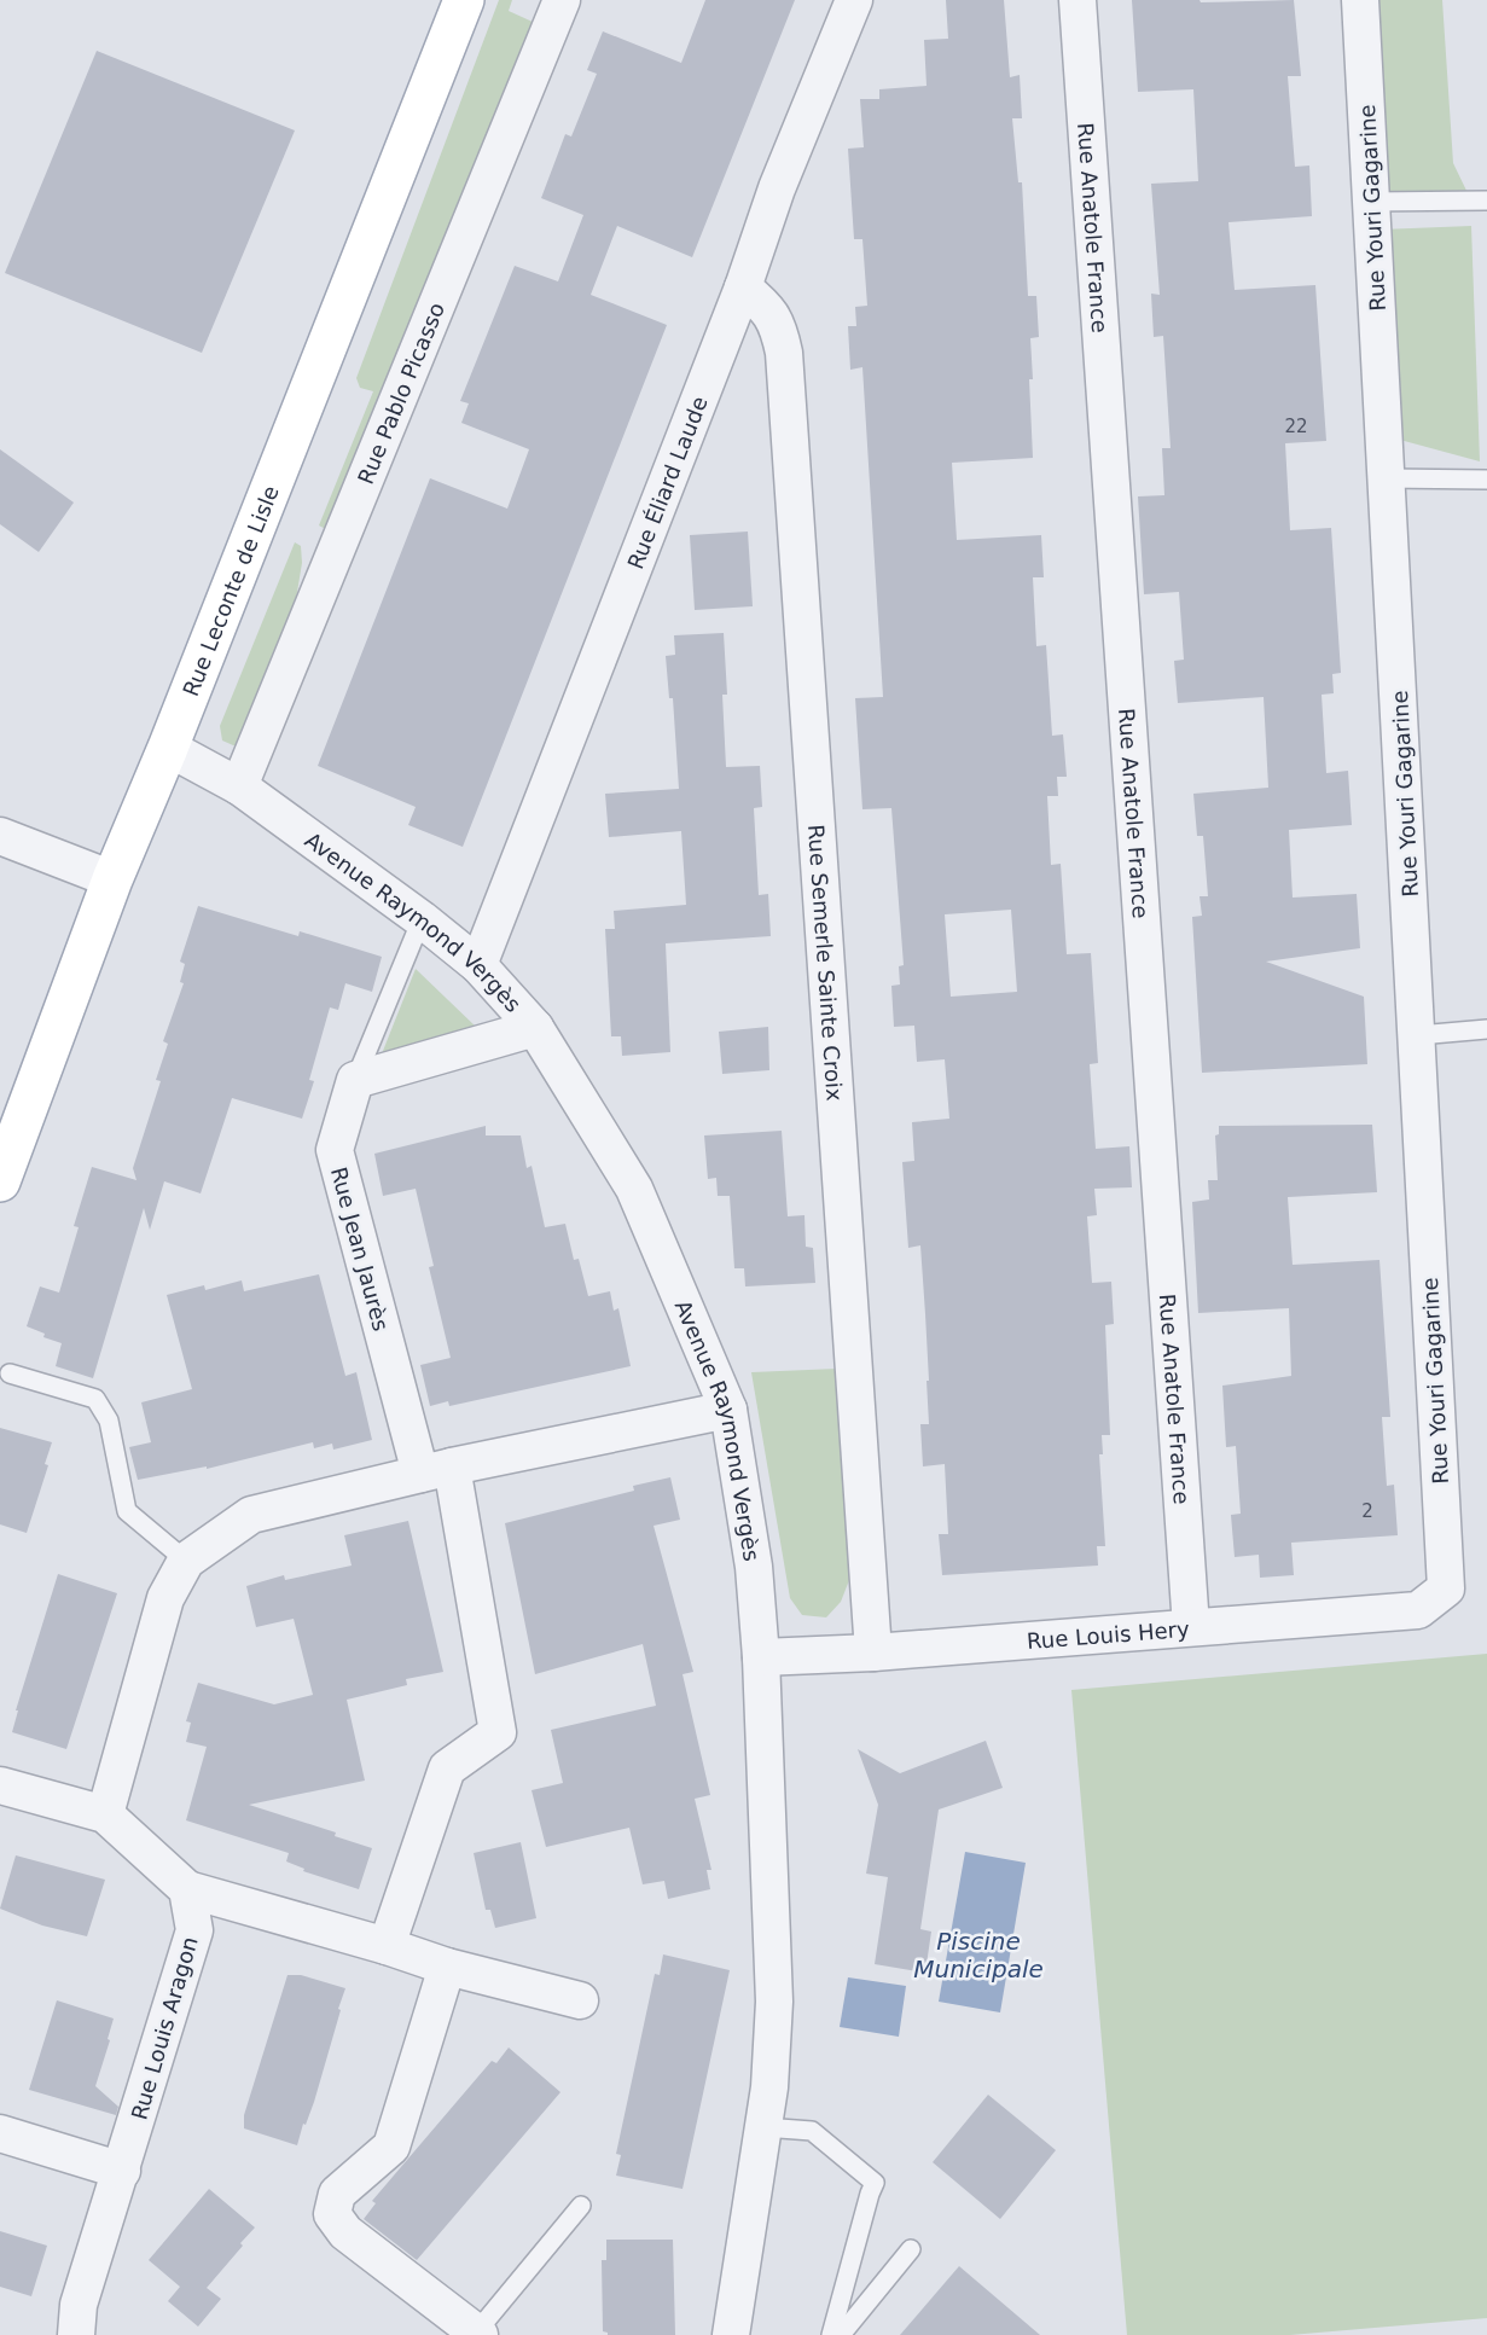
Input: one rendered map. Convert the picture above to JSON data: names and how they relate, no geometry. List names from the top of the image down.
{
  "streets": {
    "main road": ["Rue Leconte de Lisle"],
    "street": [
      "Rue Youri Gagarine",
      "Rue Anatole France",
      "Rue Pablo Picasso",
      "Rue Éliard Laude",
      "Avenue Raymond Vergès",
      "Rue Semerle Sainte Croix",
      "Rue Jean Jaurès",
      "Rue Louis Hery",
      "Rue Louis Aragon"
    ]
  },
  "crossings": [
    ["Rue Youri Gagarine", "Rue Louis Hery"],
    ["Rue Anatole France", "Rue Louis Hery"],
    ["Rue Pablo Picasso", "Avenue Raymond Vergès"],
    ["Rue Éliard Laude", "Avenue Raymond Vergès"],
    ["Rue Éliard Laude", "Rue Semerle Sainte Croix"],
    ["Rue Leconte de Lisle", "Avenue Raymond Vergès"],
    ["Avenue Raymond Vergès", "Rue Louis Hery"],
    ["Rue Semerle Sainte Croix", "Rue Louis Hery"]
  ],
  "water": ["Piscine Municipale"],
  "house_numbers": ["22", "2"]
}
